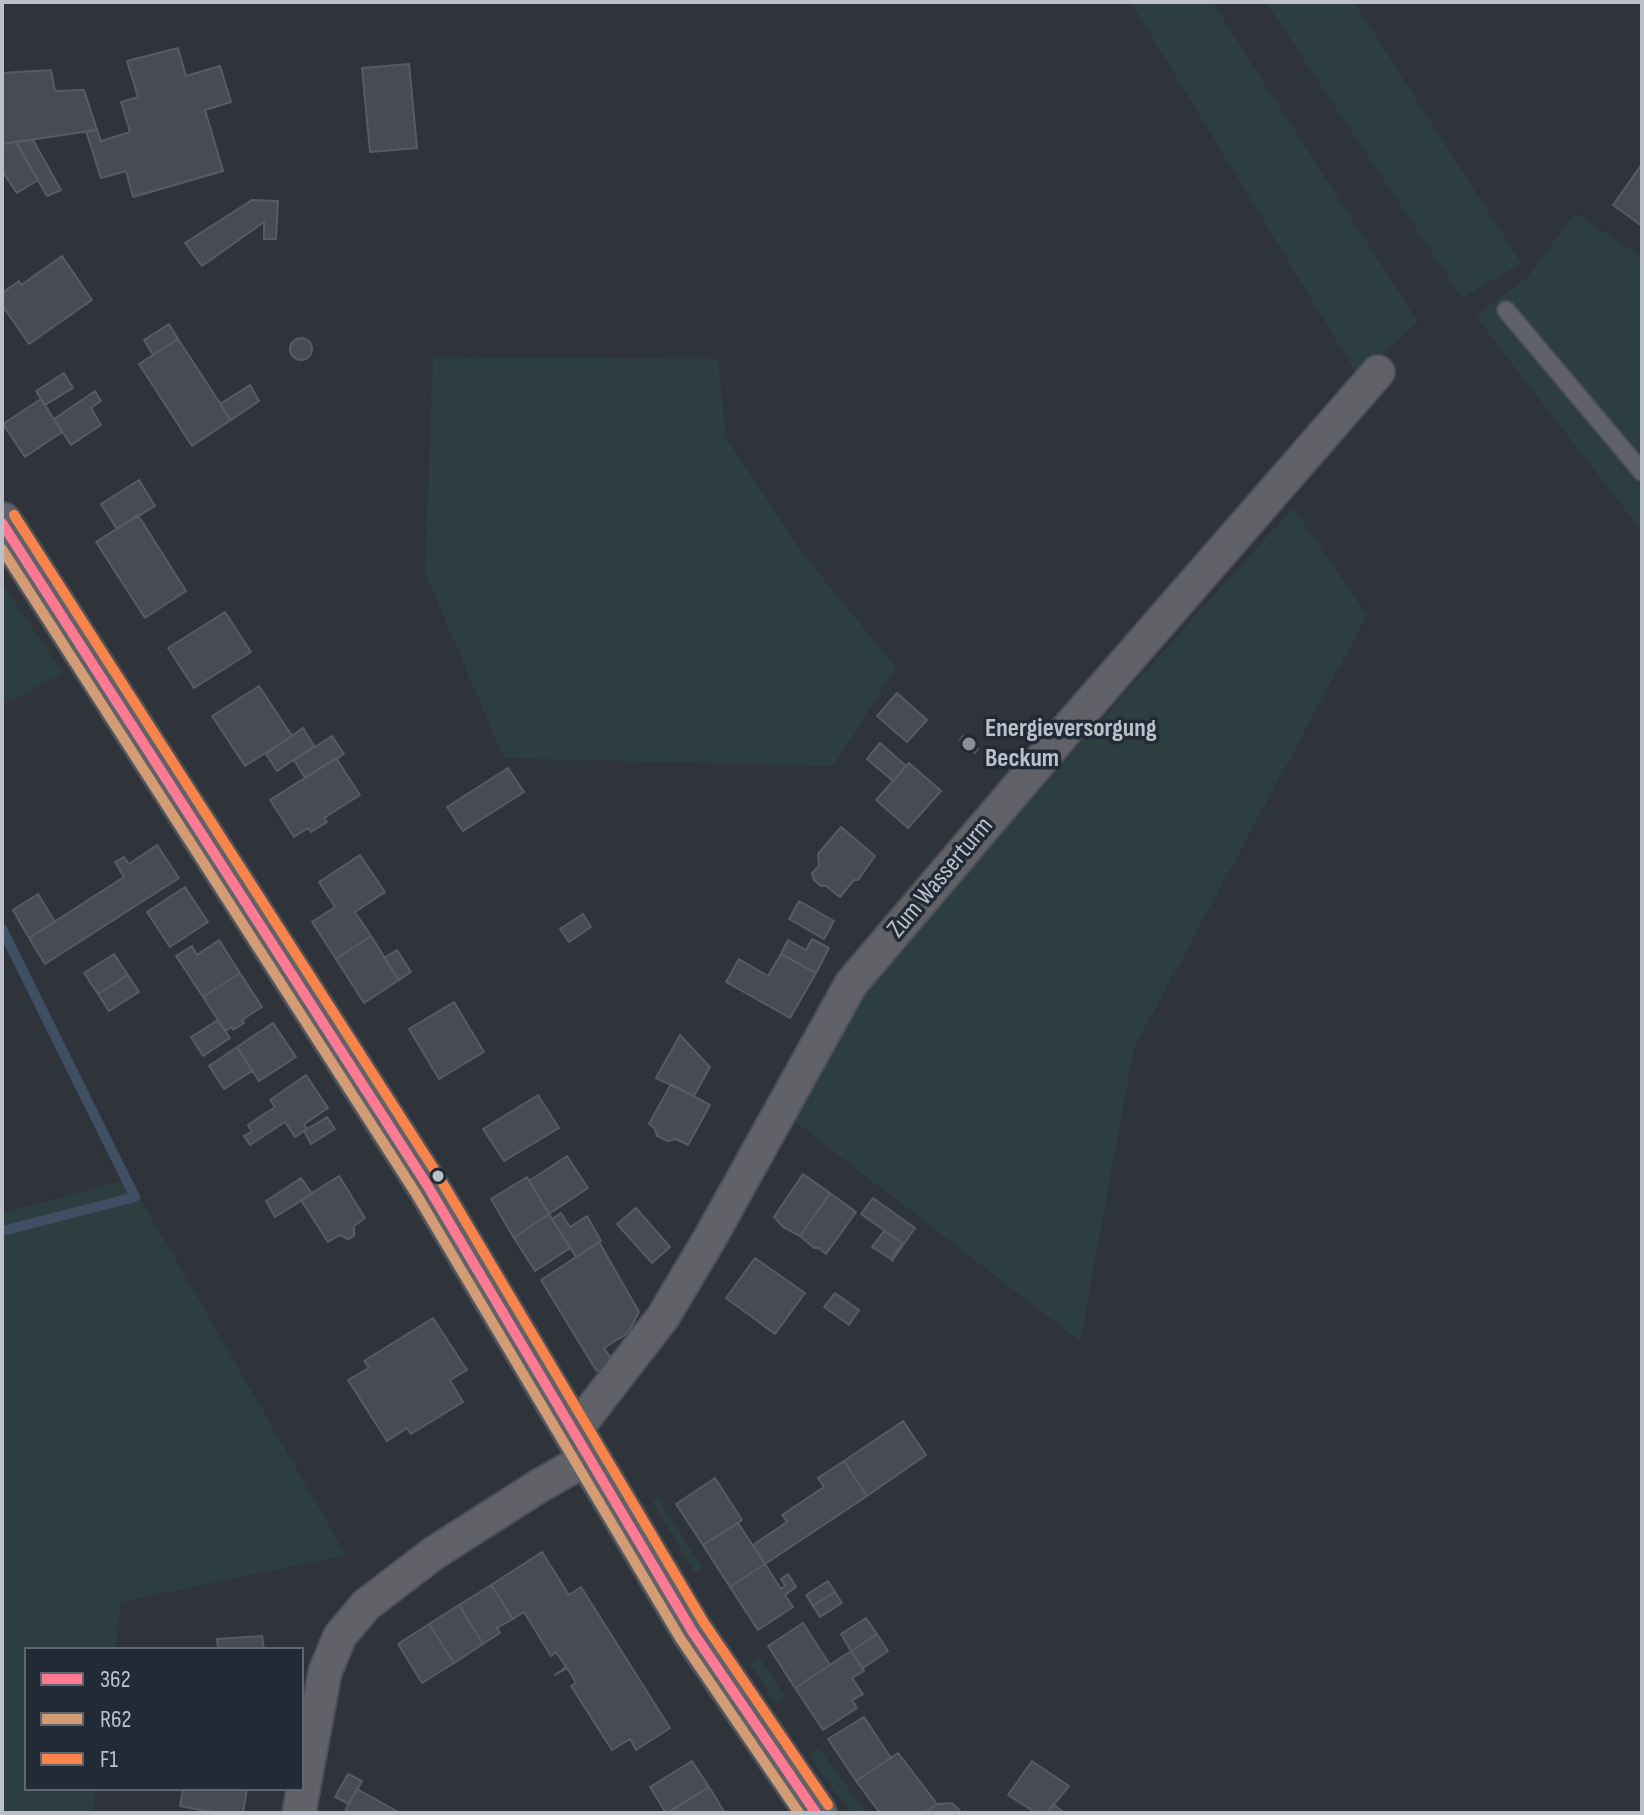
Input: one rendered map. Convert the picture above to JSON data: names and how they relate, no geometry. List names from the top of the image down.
{
  "streets": {
    "street": ["Zum Wasserturm"]
  },
  "places": ["Energieversorgung Beckum"],
  "lines": ["transit line F1", "transit line 362", "transit line R62"],
  "legend": ["362", "R62", "F1"]
}
